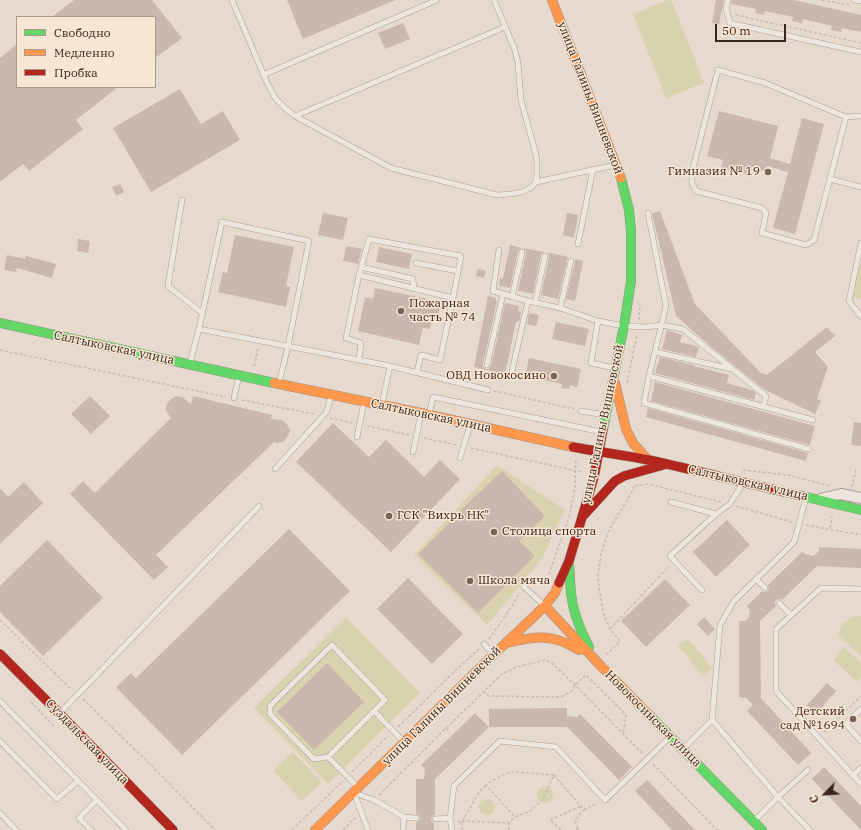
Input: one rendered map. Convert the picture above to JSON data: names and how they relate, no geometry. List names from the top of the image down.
{
  "streets": {
    "street": [
      "улица Галины Вишневской",
      "Салтыковская улица",
      "Новокосинская улица",
      "Суздальская улица"
    ]
  },
  "crossings": [
    ["улица Галины Вишневской", "Салтыковская улица"],
    ["улица Галины Вишневской", "Новокосинская улица"]
  ],
  "places": [
    "Гимназия № 19",
    "Пожарная часть № 74",
    "ОВД Новокосино",
    "ГСК \"Вихрь НК\"",
    "Столица спорта",
    "Школа мяча",
    "Детский сад №1694"
  ],
  "legend": ["Свободно", "Медленно", "Пробка"],
  "scale_bar": "50 m",
  "north": "bottom left"
}
